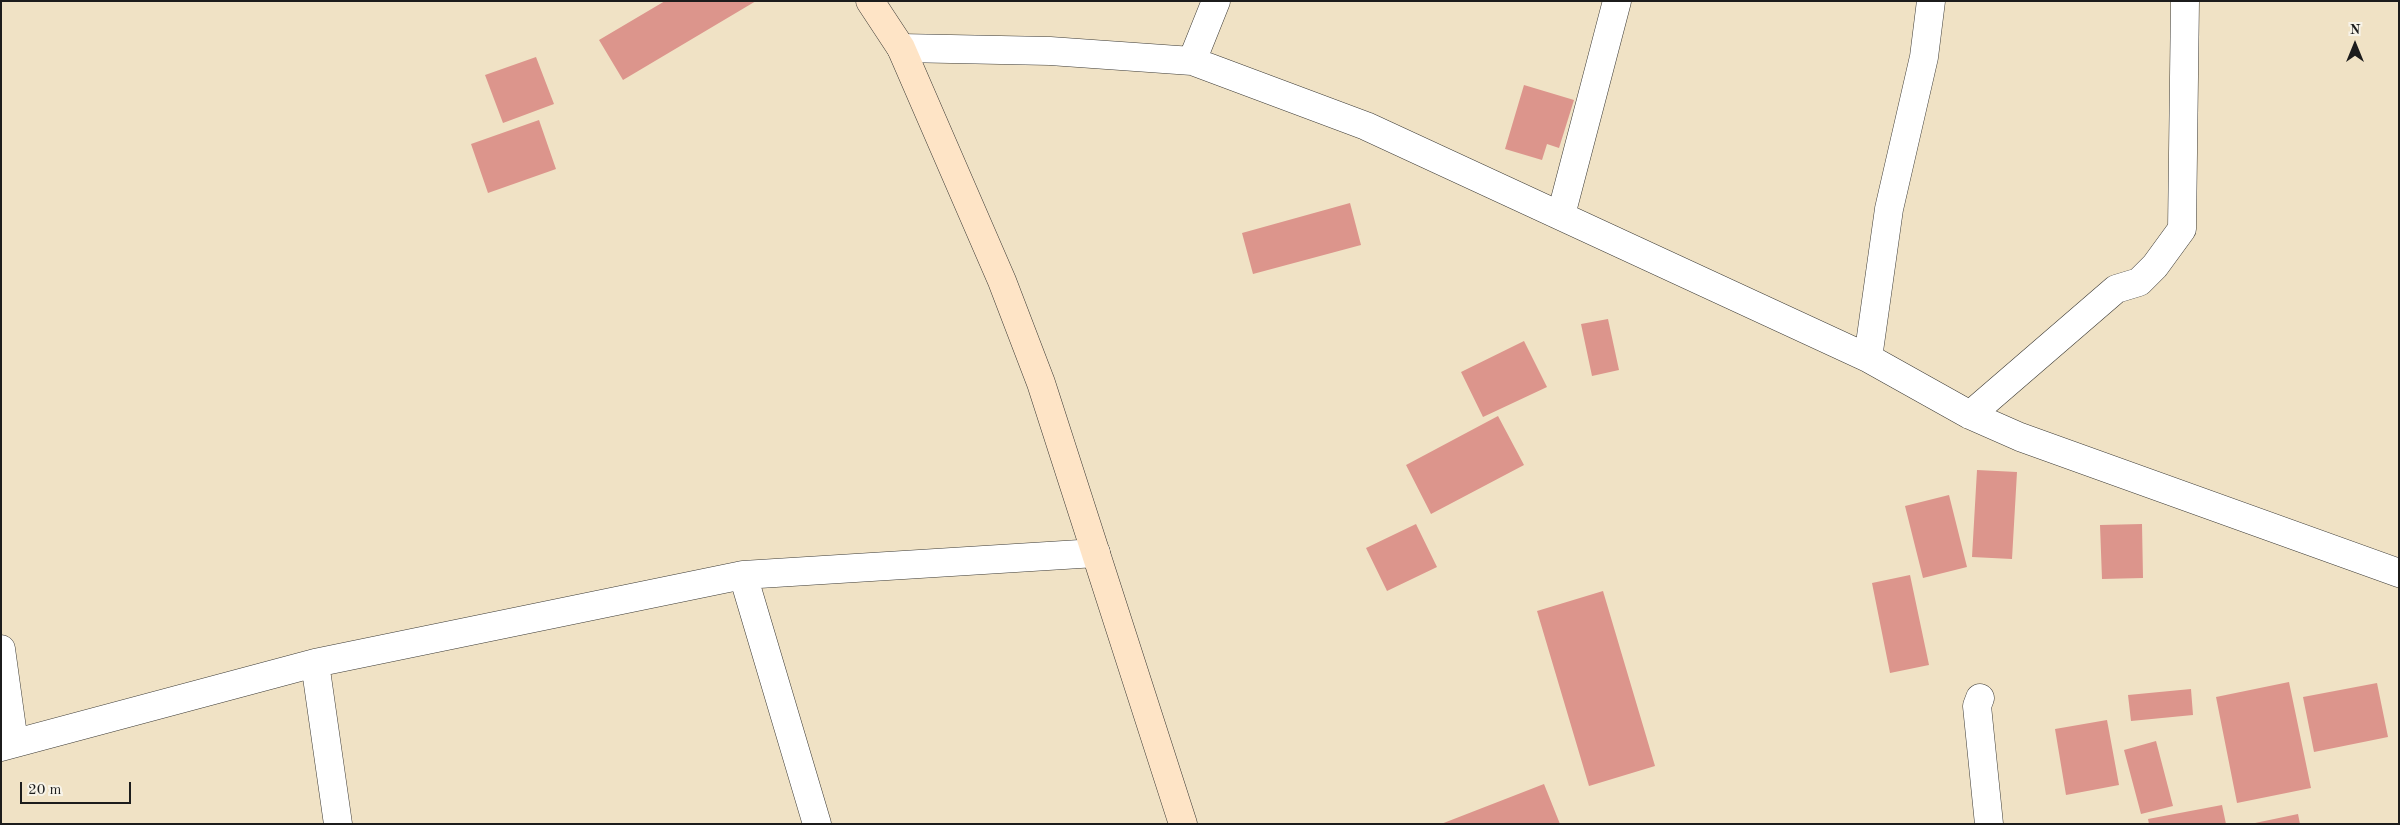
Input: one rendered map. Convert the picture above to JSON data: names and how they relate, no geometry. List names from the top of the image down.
{
  "scale_bar": "20 m",
  "north": "top"
}
